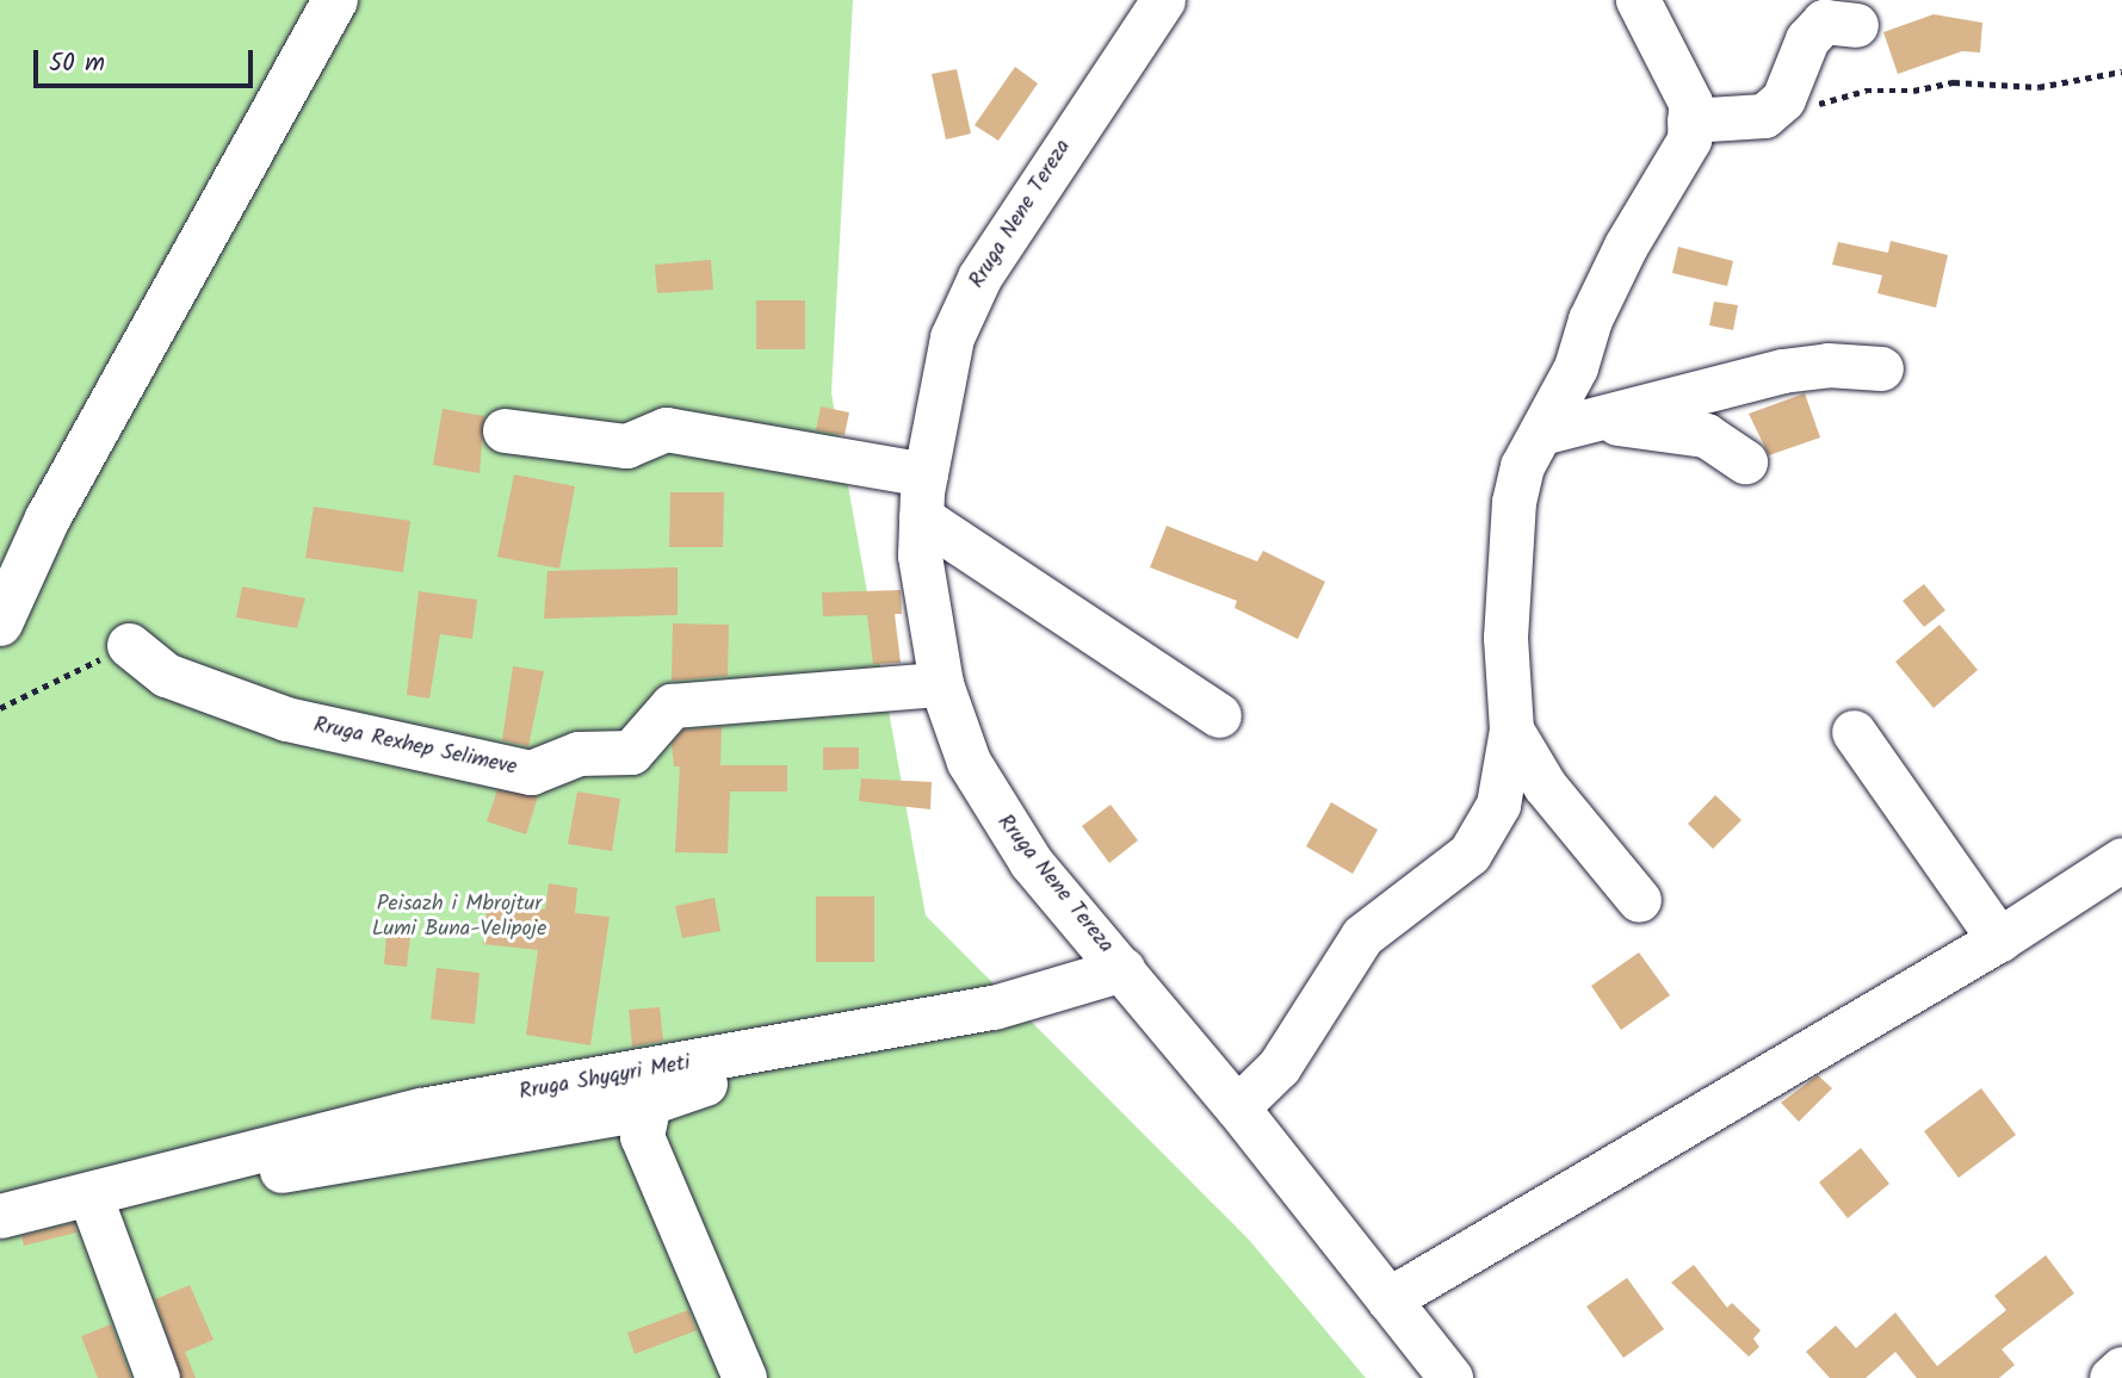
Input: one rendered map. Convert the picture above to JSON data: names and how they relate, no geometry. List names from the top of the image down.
{
  "streets": {
    "street": ["Rruga Nene Tereza", "Rruga Rexhep Selimeve", "Rruga Shyqyri Meti"]
  },
  "crossings": [
    ["Rruga Nene Tereza", "Rruga Rexhep Selimeve"],
    ["Rruga Nene Tereza", "Rruga Shyqyri Meti"]
  ],
  "parks": ["Peisazh i Mbrojtur Lumi Buna-Velipoje"],
  "scale_bar": "50 m"
}
